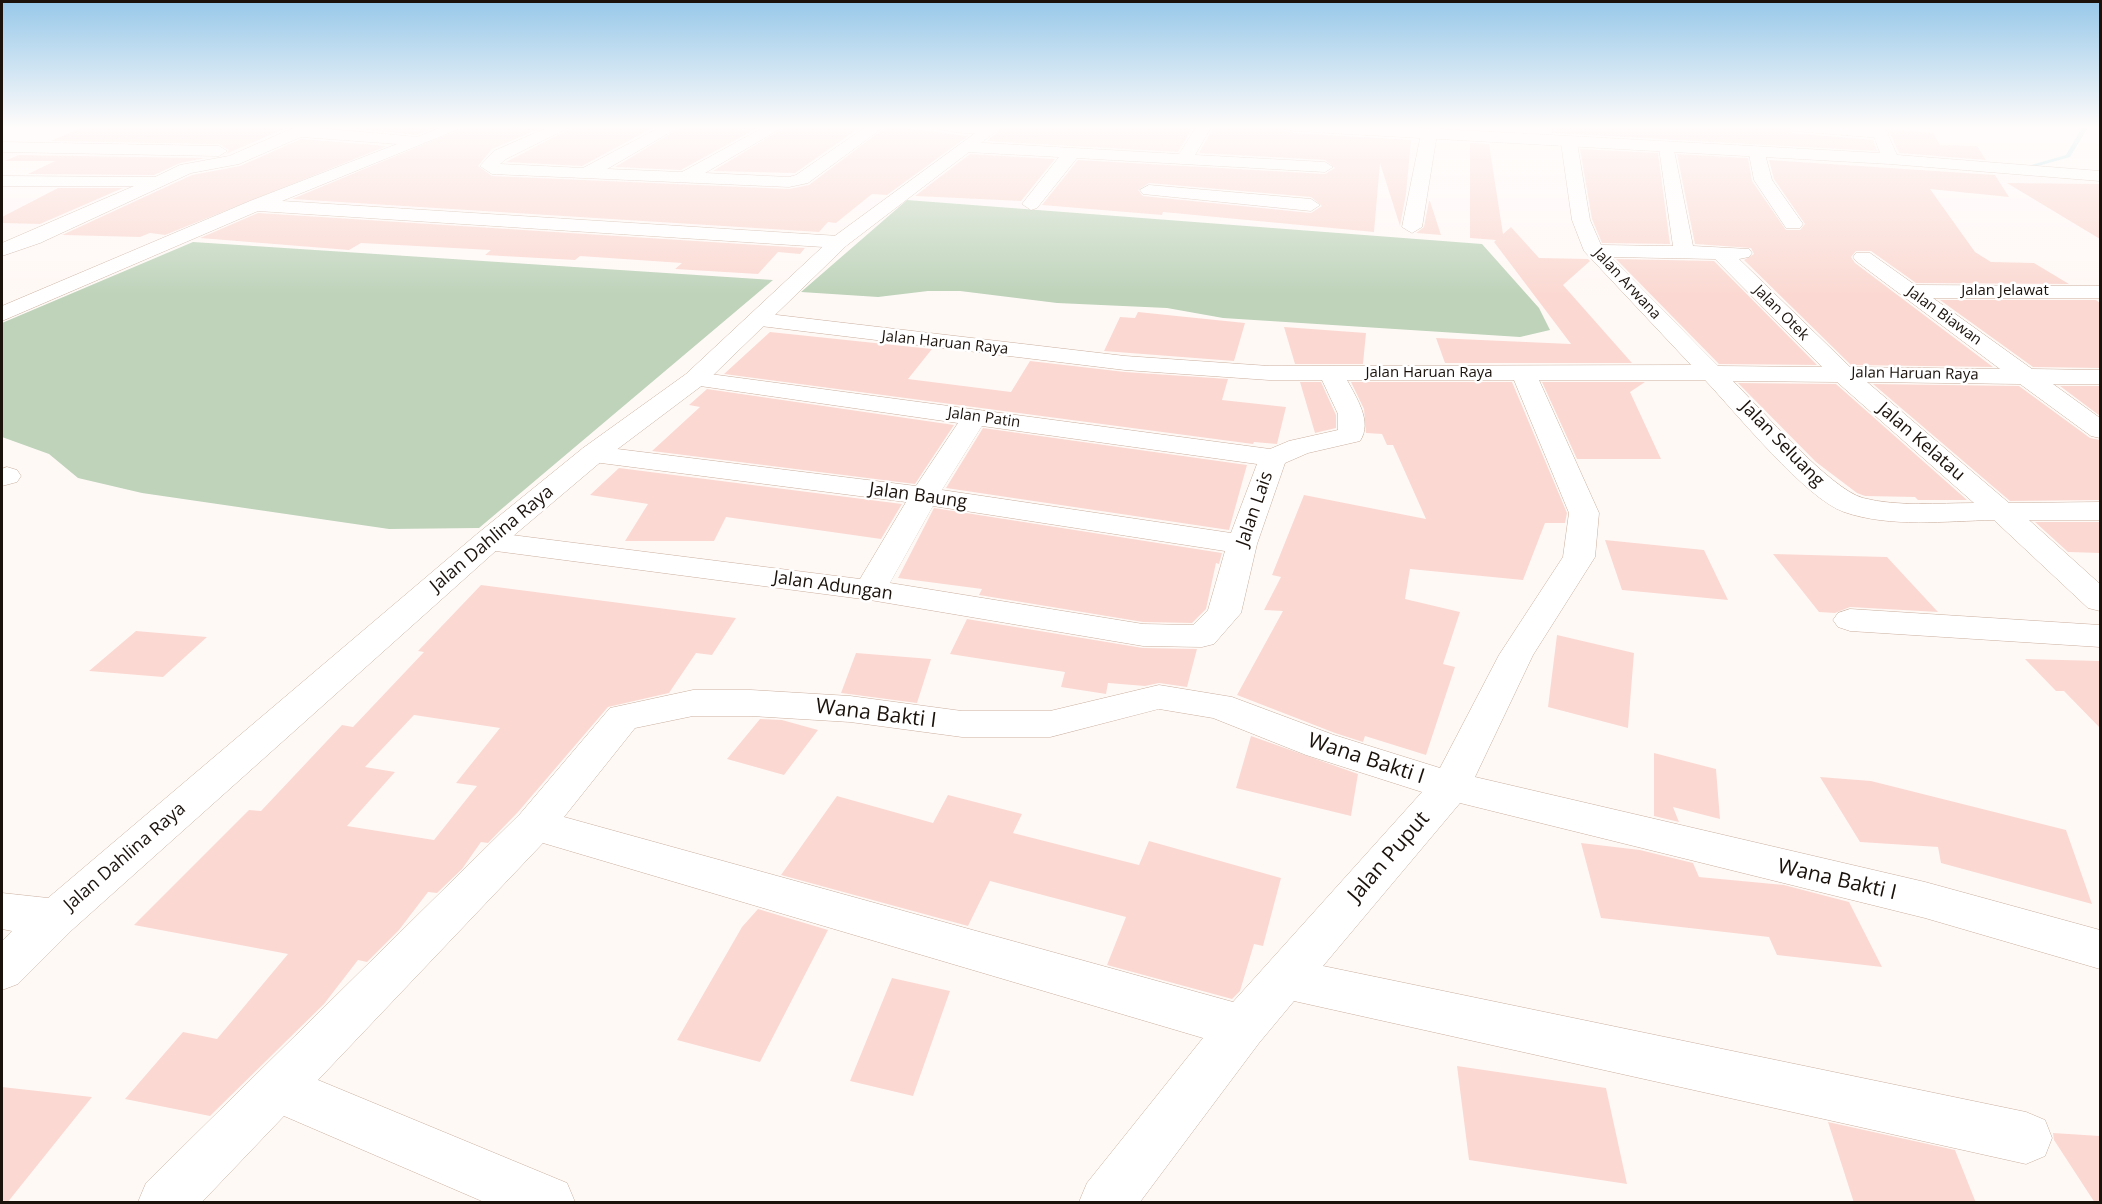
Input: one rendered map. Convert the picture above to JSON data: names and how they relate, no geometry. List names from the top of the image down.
{
  "streets": {
    "street": [
      "Jalan Arwana",
      "Jalan Jelawat",
      "Jalan Otek",
      "Jalan Biawan",
      "Jalan Haruan Raya",
      "Jalan Patin",
      "Jalan Kelatau",
      "Jalan Seluang",
      "Jalan Baung",
      "Jalan Lais",
      "Jalan Dahlina Raya",
      "Jalan Adungan",
      "Wana Bakti I",
      "Jalan Puput"
    ]
  },
  "crossings": [
    ["Jalan Arwana", "Jalan Haruan Raya"],
    ["Jalan Arwana", "Jalan Seluang"],
    ["Jalan Jelawat", "Jalan Biawan"],
    ["Jalan Otek", "Jalan Haruan Raya"],
    ["Jalan Otek", "Jalan Kelatau"],
    ["Jalan Biawan", "Jalan Haruan Raya"],
    ["Jalan Haruan Raya", "Jalan Kelatau"],
    ["Jalan Haruan Raya", "Jalan Seluang"],
    ["Jalan Haruan Raya", "Jalan Lais"],
    ["Jalan Haruan Raya", "Jalan Dahlina Raya"],
    ["Jalan Haruan Raya", "Jalan Puput"],
    ["Jalan Patin", "Jalan Lais"],
    ["Jalan Patin", "Jalan Dahlina Raya"],
    ["Jalan Kelatau", "Jalan Seluang"],
    ["Jalan Baung", "Jalan Lais"],
    ["Jalan Baung", "Jalan Dahlina Raya"],
    ["Jalan Lais", "Jalan Adungan"],
    ["Jalan Dahlina Raya", "Jalan Adungan"],
    ["Wana Bakti I", "Jalan Puput"]
  ]
}
